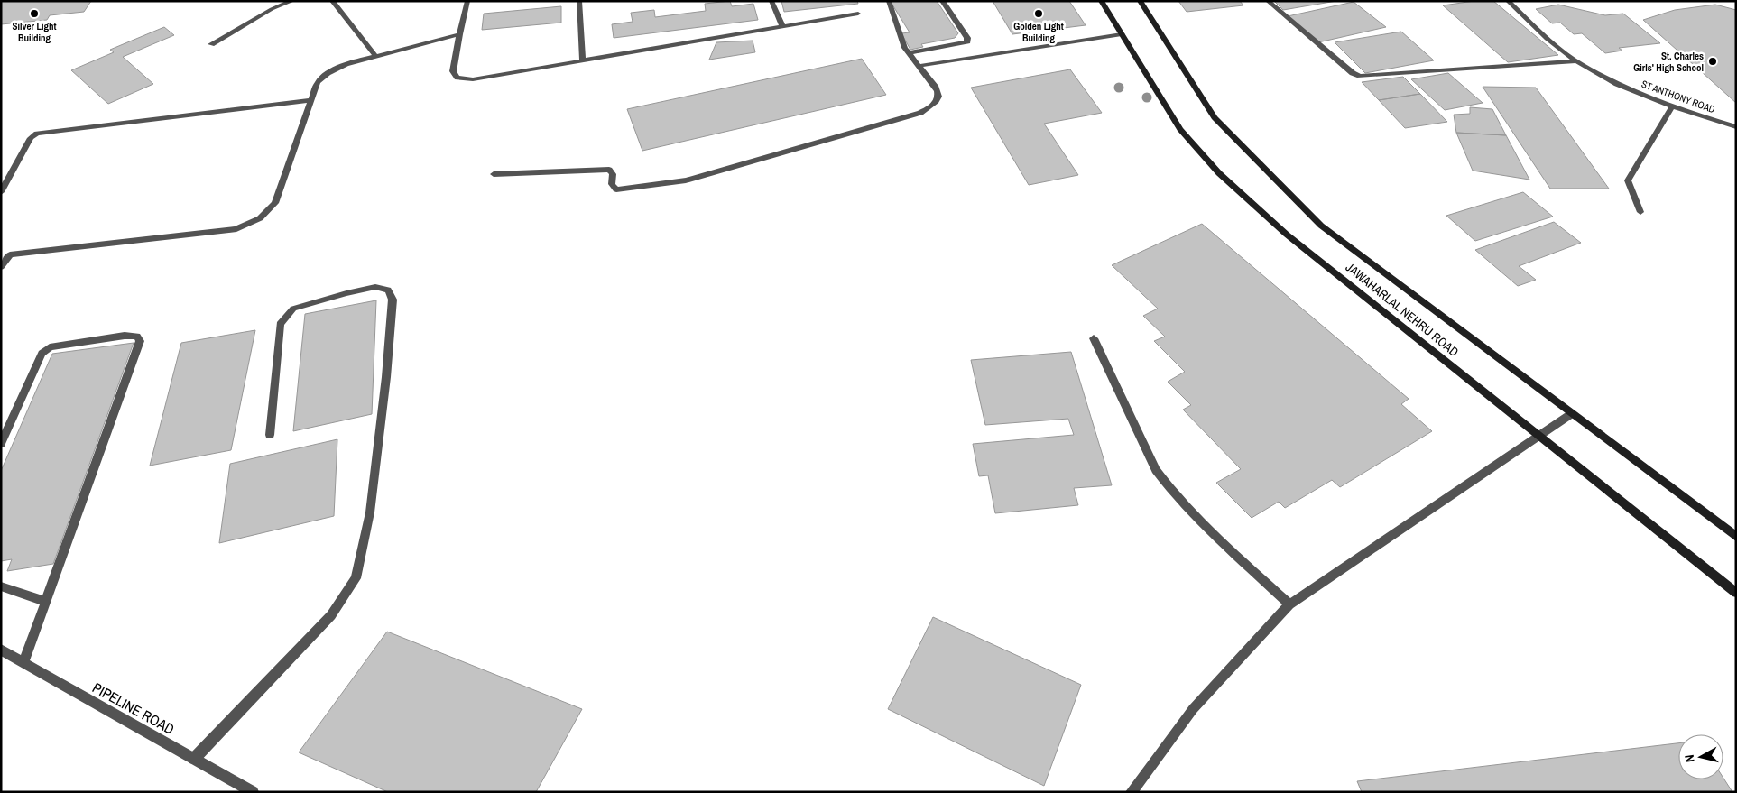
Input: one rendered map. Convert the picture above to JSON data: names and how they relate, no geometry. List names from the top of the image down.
{
  "streets": {
    "main road": ["JAWAHARLAL NEHRU ROAD"],
    "street": ["ST ANTHONY ROAD", "PIPELINE ROAD"]
  },
  "places": ["Silver Light Building", "Golden Light Building", "St. Charles Girls' High School"],
  "north": "left"
}
